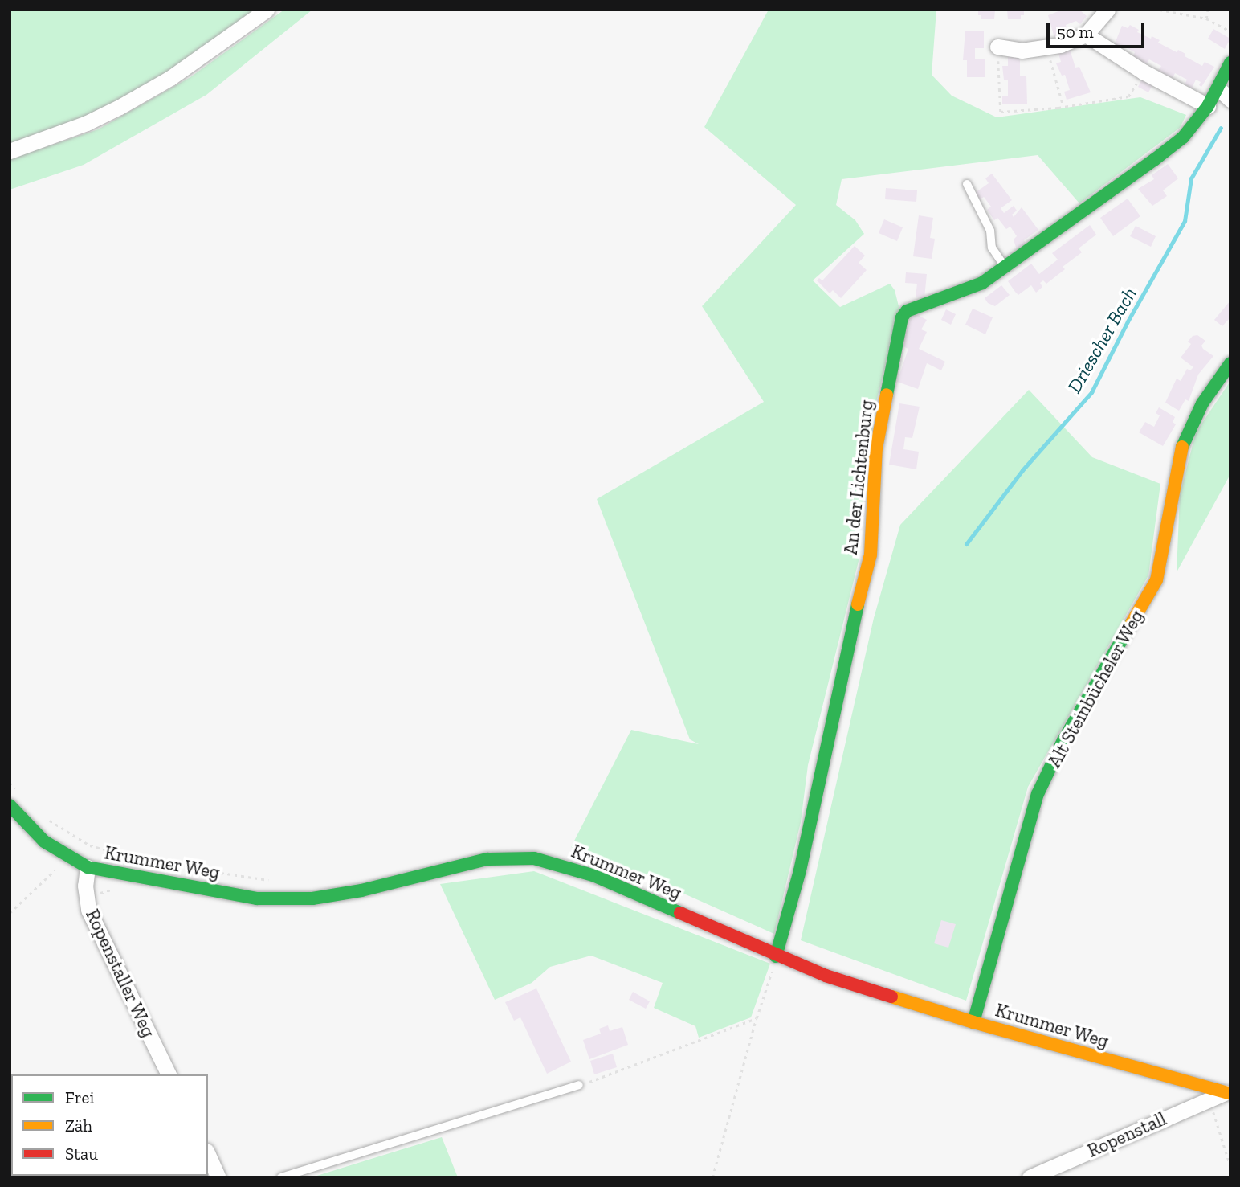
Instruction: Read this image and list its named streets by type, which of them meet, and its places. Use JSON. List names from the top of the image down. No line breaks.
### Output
{"streets":{"street":["An der Lichtenburg","Alt Steinbücheler Weg","Krummer Weg","Ropenstaller Weg","Ropenstall"]},"crossings":[["An der Lichtenburg","Krummer Weg"],["Alt Steinbücheler Weg","Krummer Weg"],["Krummer Weg","Ropenstaller Weg"],["Krummer Weg","Ropenstall"]],"water":["Driescher Bach"],"legend":["Frei","Zäh","Stau"],"scale_bar":"50 m"}
